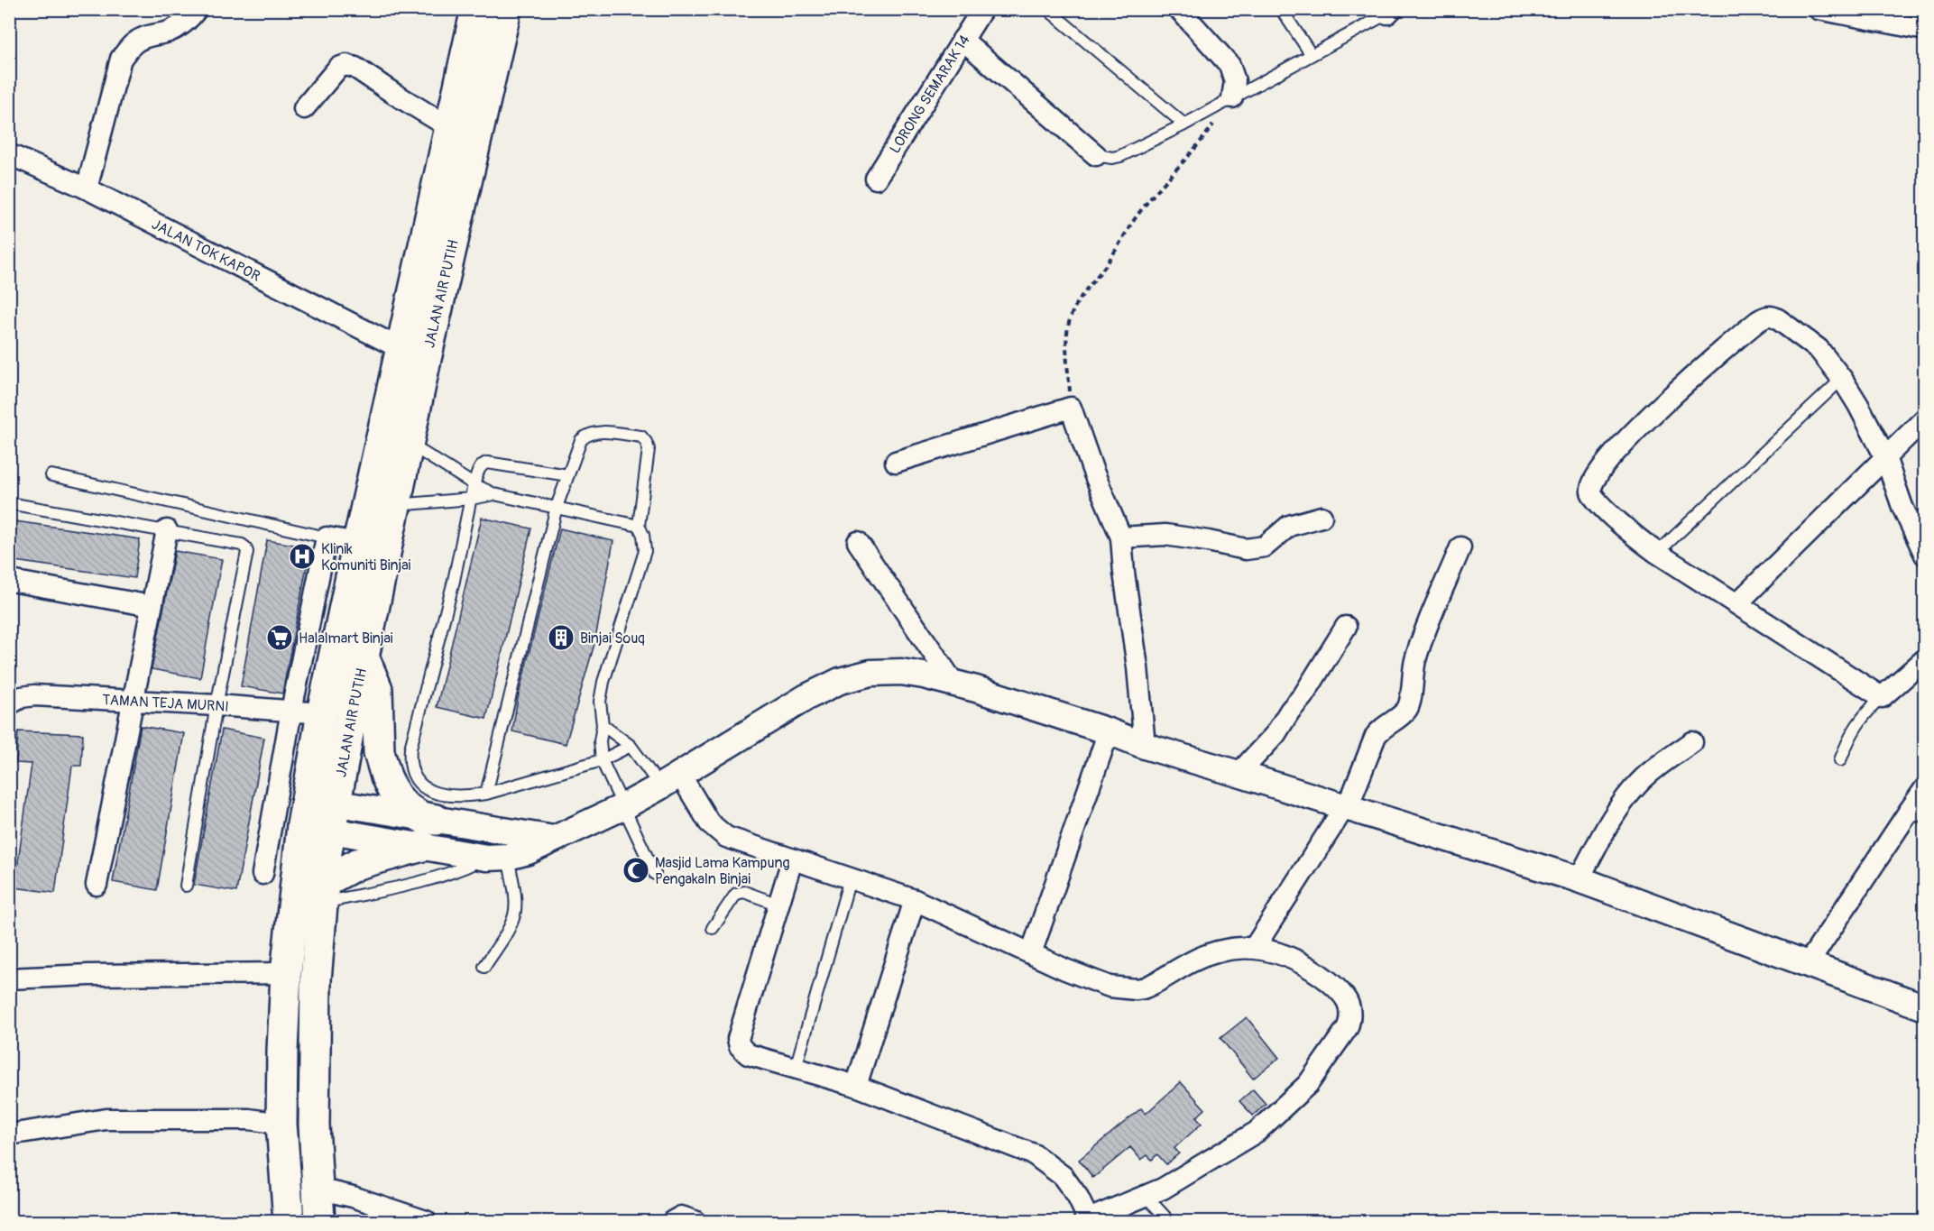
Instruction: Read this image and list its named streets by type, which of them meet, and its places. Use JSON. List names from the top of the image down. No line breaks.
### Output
{"streets":{"main road":["JALAN AIR PUTIH"],"street":["LORONG SEMARAK 14","JALAN TOK KAPOR","TAMAN TEJA MURNI"]},"crossings":[["JALAN TOK KAPOR","JALAN AIR PUTIH"],["JALAN AIR PUTIH","TAMAN TEJA MURNI"]],"places":{"hospital":["Klinik Komuniti Binjai"],"supermarket":["Halalmart Binjai"],"building":["Binjai Souq"],"mosque":["Masjid Lama Kampung Pengakaln Binjai"]}}
